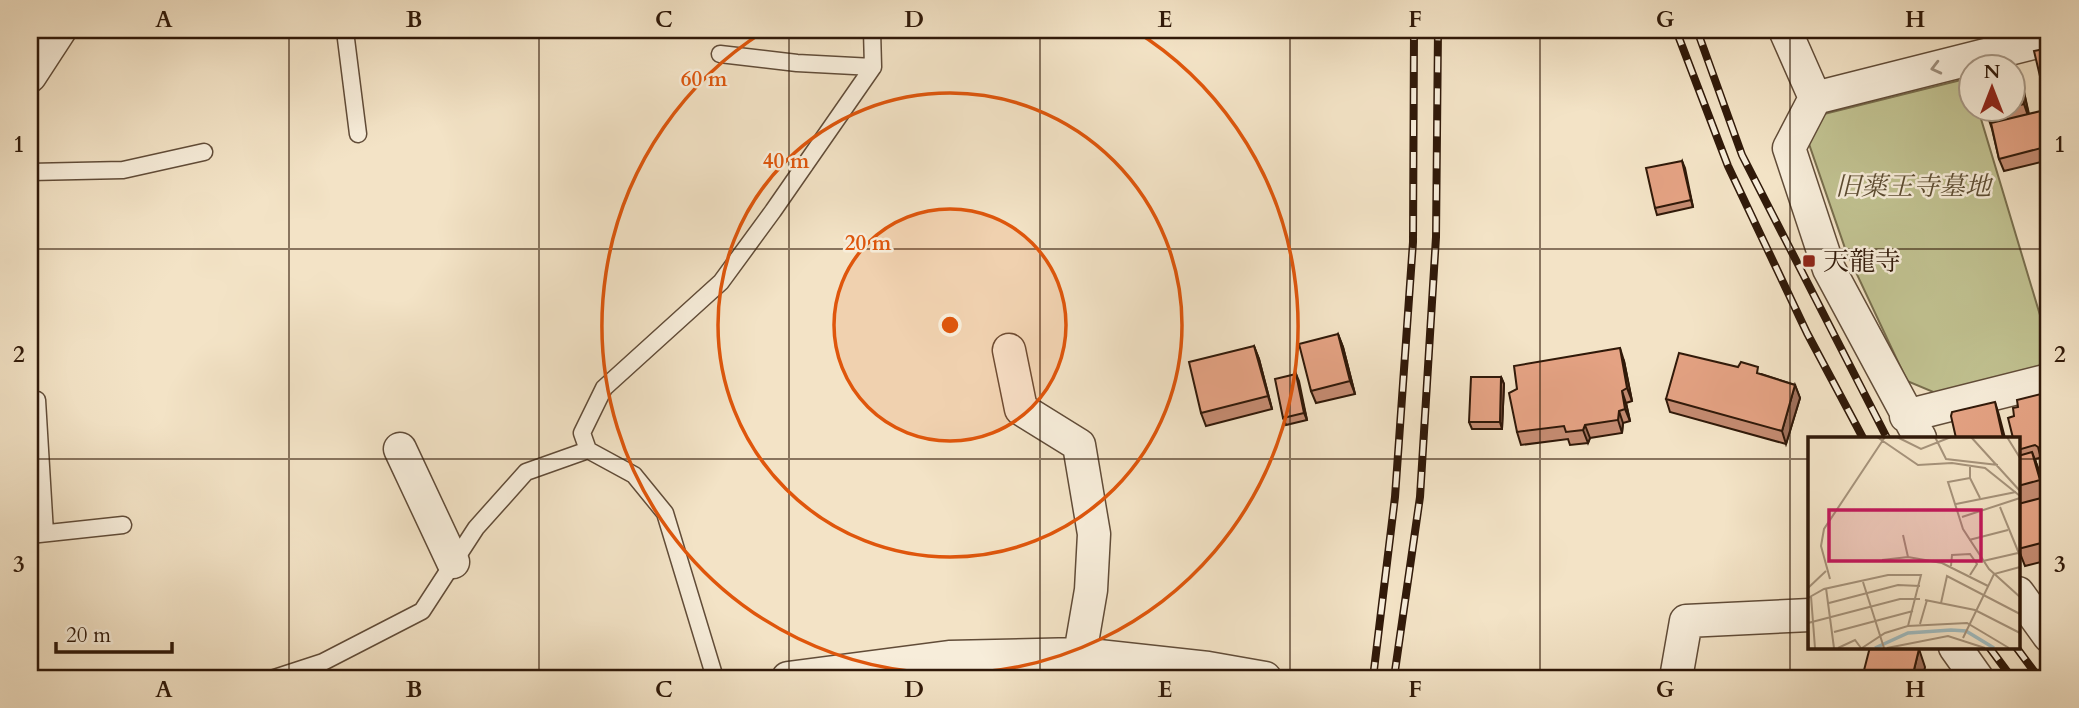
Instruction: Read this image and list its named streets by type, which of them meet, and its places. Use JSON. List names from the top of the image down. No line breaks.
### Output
{"parks":["旧薬王寺墓地"],"places":{"transit":["天龍寺"]},"scale_bar":"20 m","north":"top","grid":{"columns":["A","B","C","D","E","F","G","H"],"rows":["1","2","3"]},"rings":["60 m","40 m","20 m"]}
